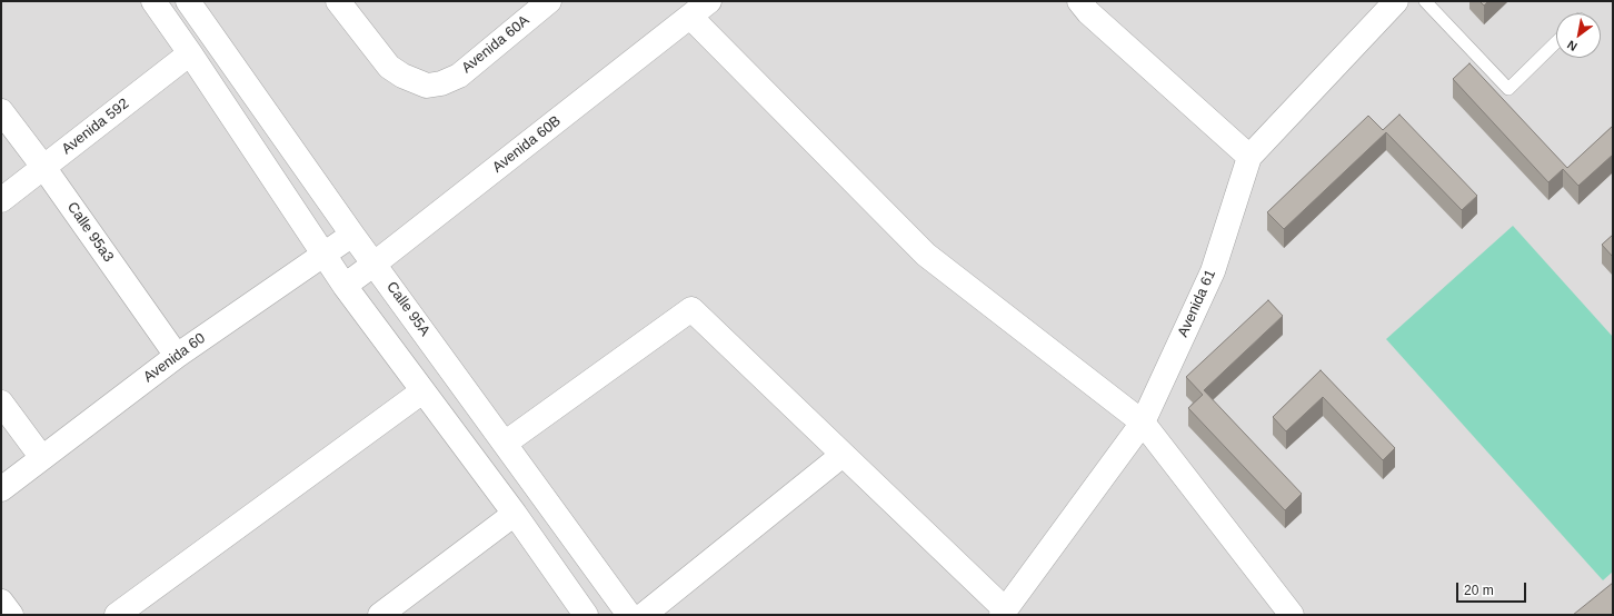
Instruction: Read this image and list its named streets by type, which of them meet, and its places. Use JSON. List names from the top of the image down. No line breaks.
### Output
{"streets":{"street":["Avenida 60A","Avenida 592","Avenida 60B","Calle 95a3","Avenida 61","Calle 95A","Avenida 60"]},"crossings":[["Avenida 592","Calle 95a3"],["Avenida 60B","Calle 95A"],["Calle 95a3","Avenida 60"],["Calle 95A","Avenida 60"]],"scale_bar":"20 m","north":"bottom left"}
